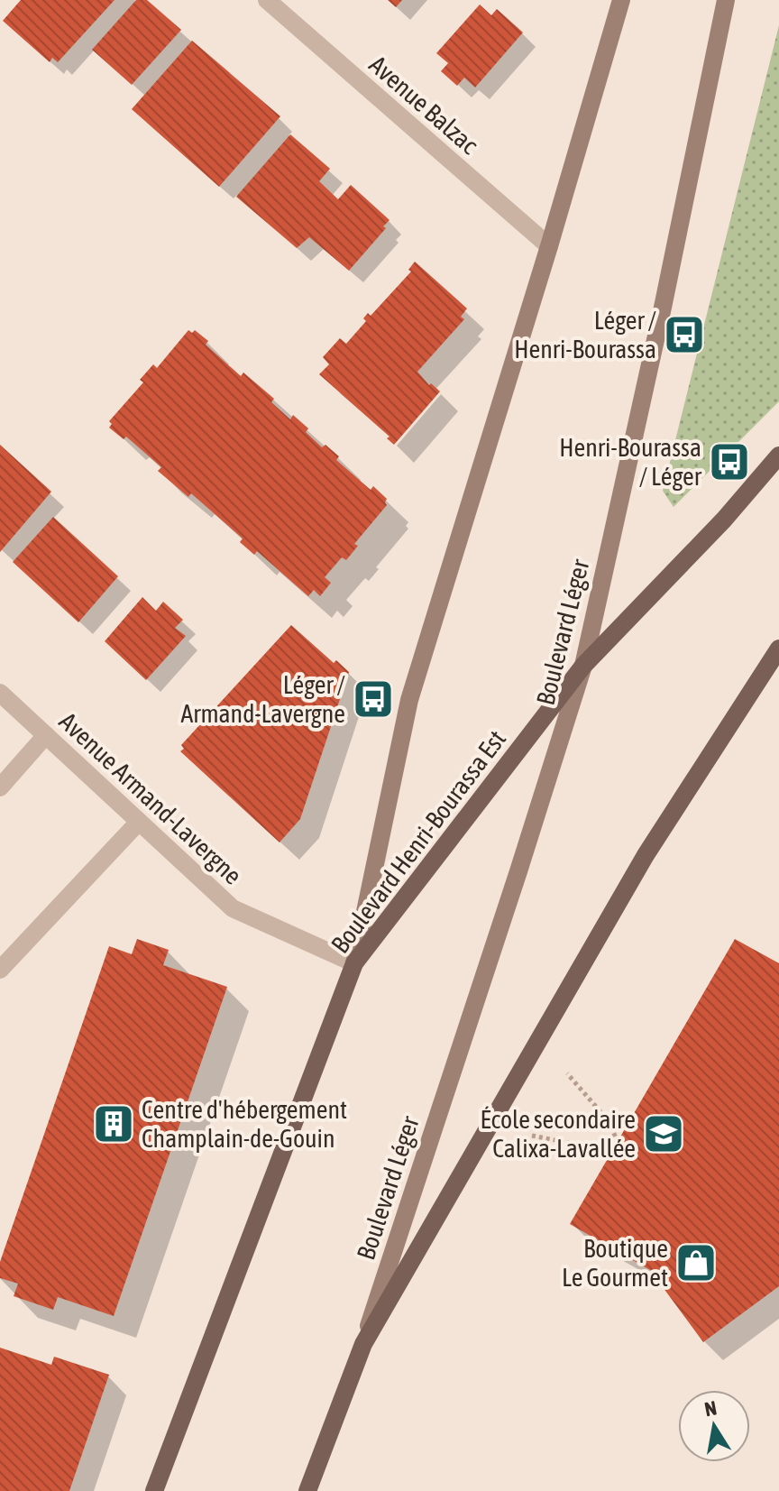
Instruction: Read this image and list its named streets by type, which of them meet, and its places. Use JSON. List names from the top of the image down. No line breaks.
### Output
{"streets":{"main road":["Boulevard Léger","Boulevard Henri-Bourassa Est"],"street":["Avenue Balzac","Avenue Armand-Lavergne"]},"crossings":[["Boulevard Léger","Boulevard Henri-Bourassa Est"],["Avenue Armand-Lavergne","Boulevard Henri-Bourassa Est"]],"places":{"bus stop":["Léger / Henri-Bourassa","Henri-Bourassa / Léger","Léger / Armand-Lavergne"],"building":["Centre d'hébergement Champlain-de-Gouin"],"school or university":["École secondaire Calixa-Lavallée"],"shop":["Boutique Le Gourmet"]},"north":"top"}
